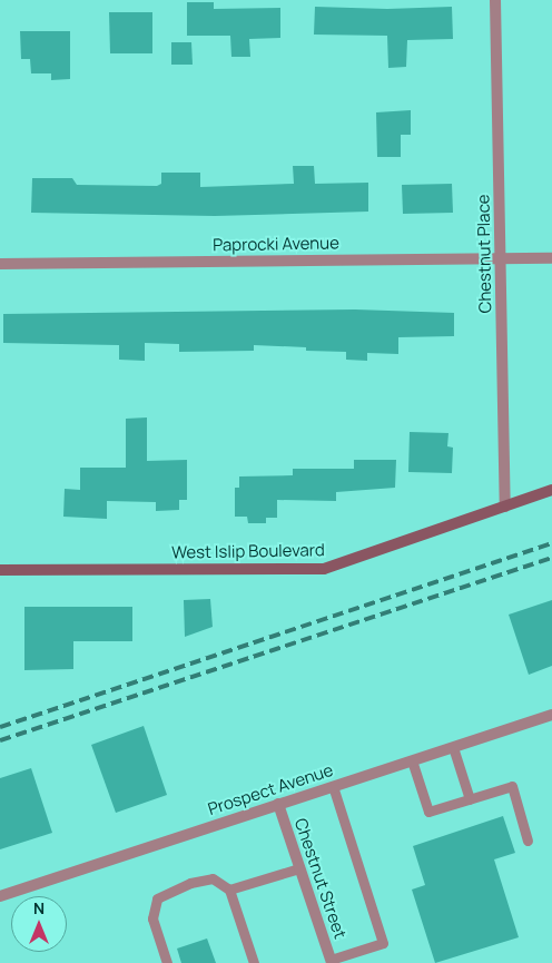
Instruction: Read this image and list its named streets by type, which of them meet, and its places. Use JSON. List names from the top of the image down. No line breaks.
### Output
{"streets":{"street":["Paprocki Avenue","Chestnut Place","West Islip Boulevard","Prospect Avenue","Chestnut Street"]},"crossings":[["Paprocki Avenue","Chestnut Place"],["Chestnut Place","West Islip Boulevard"],["Prospect Avenue","Chestnut Street"]],"north":"top"}
